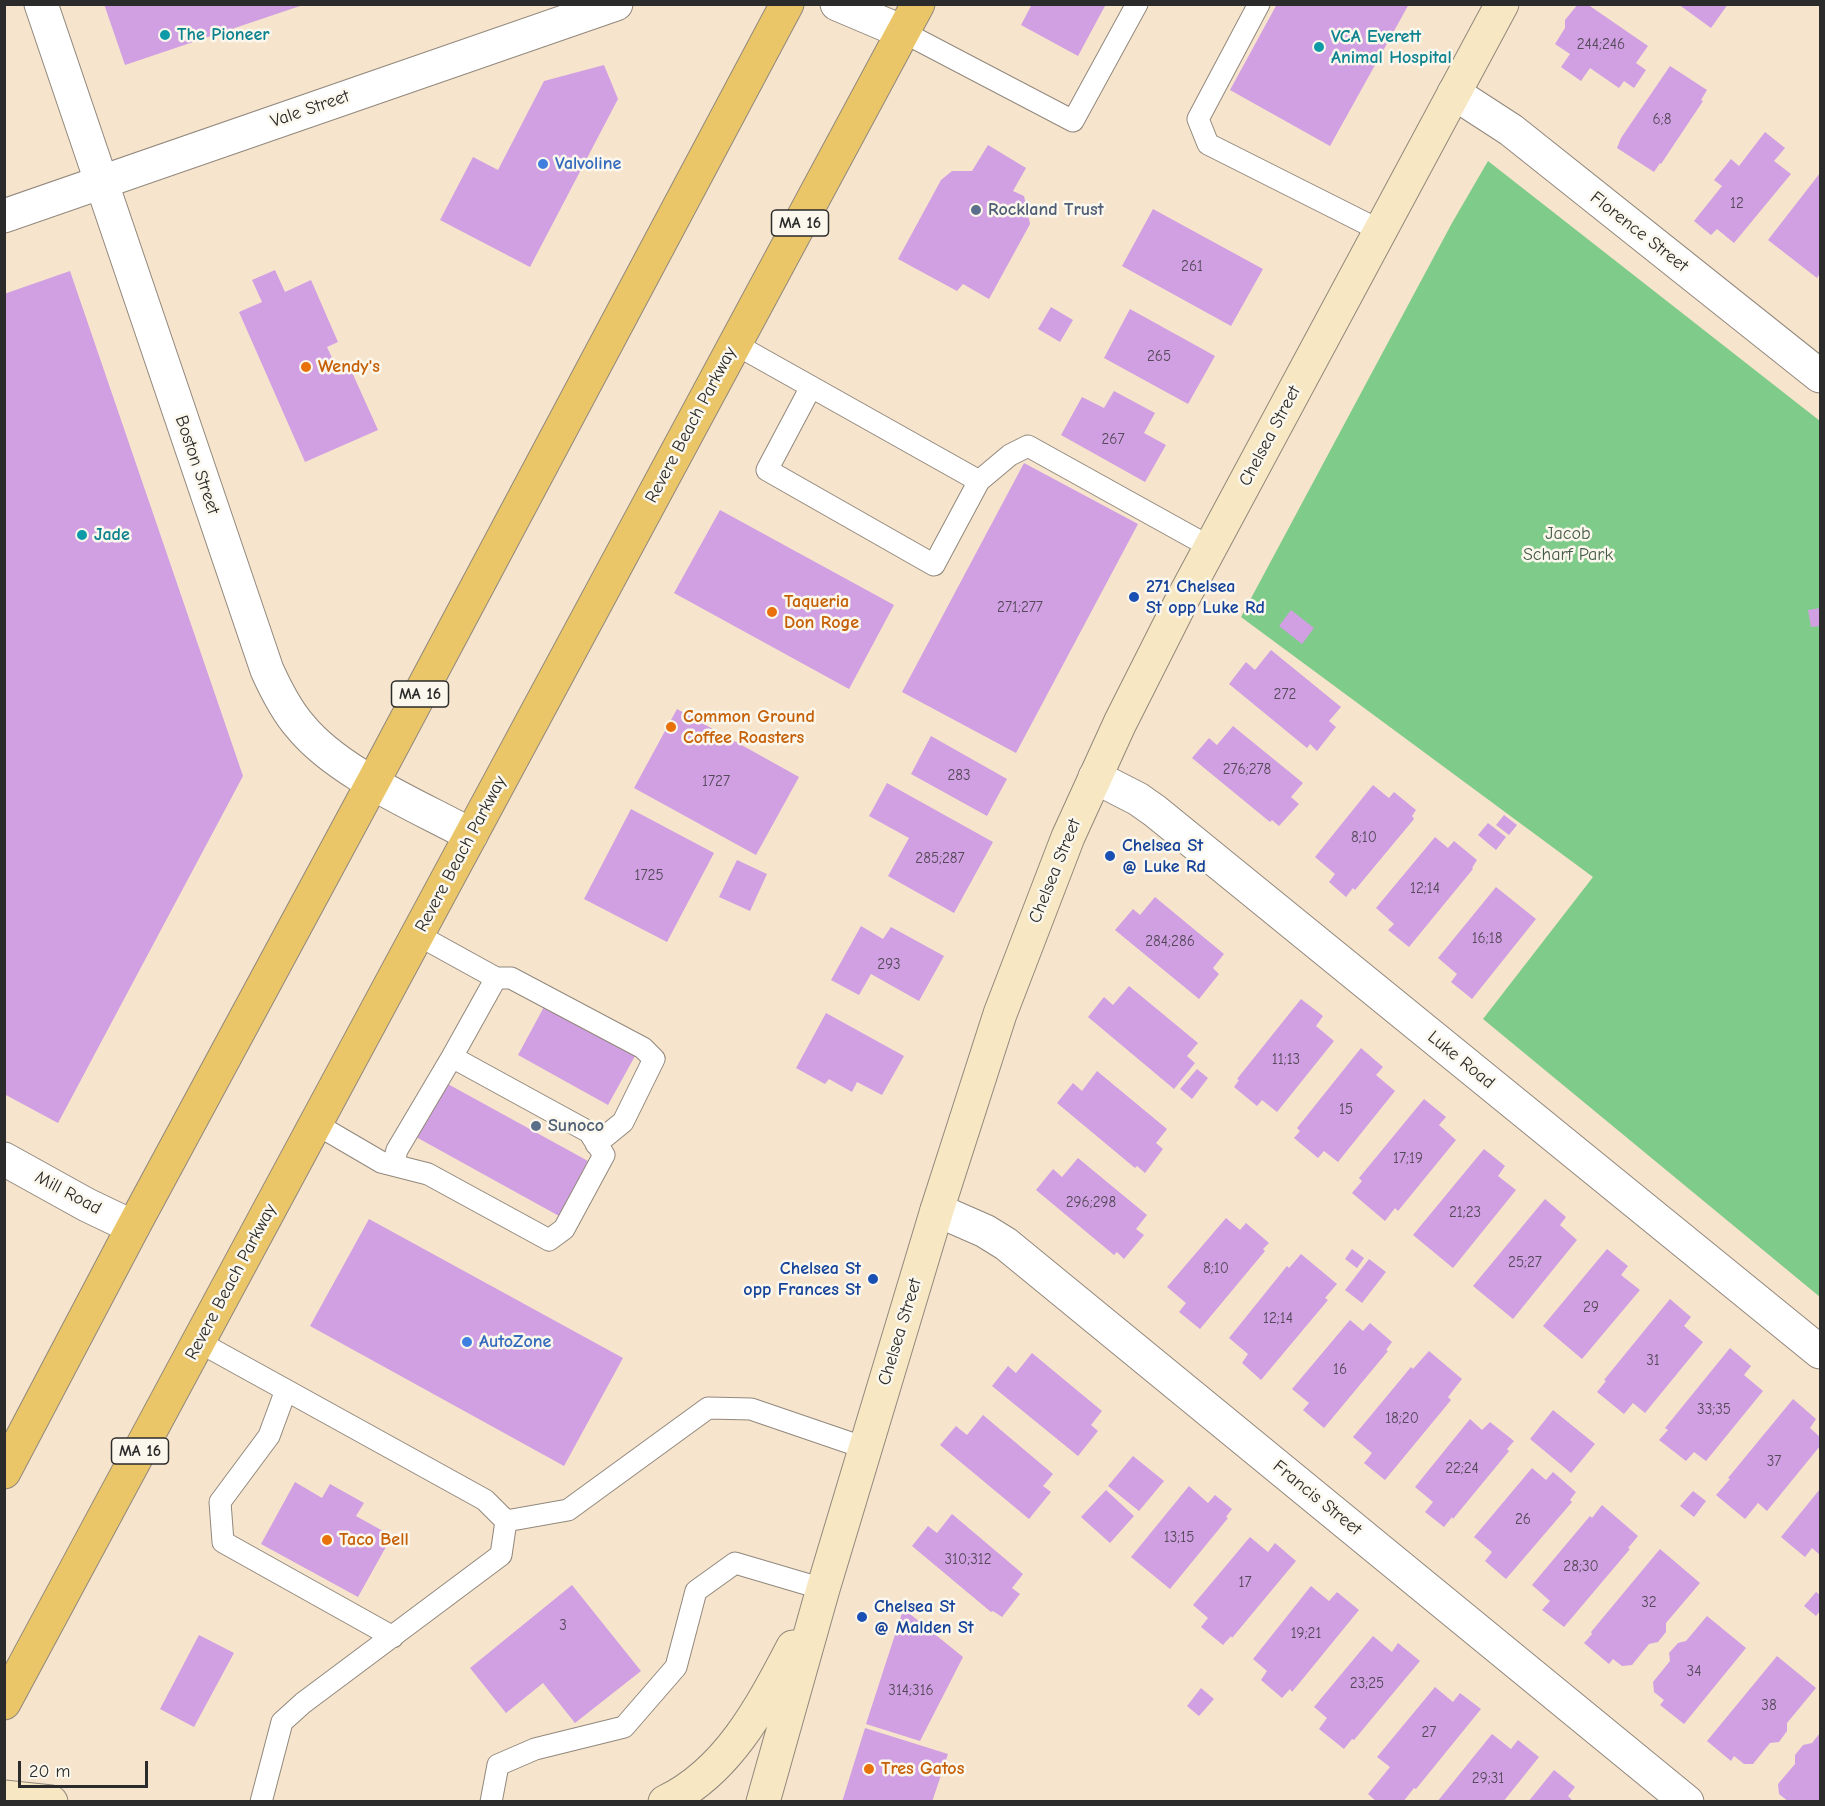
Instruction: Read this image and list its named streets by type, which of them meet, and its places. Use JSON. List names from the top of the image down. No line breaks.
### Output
{"streets":{"highway":["MA 16","Revere Beach Parkway"],"main road":["Chelsea Street"],"street":["Vale Street","Florence Street","Boston Street","Luke Road","Mill Road","Francis Street"]},"crossings":[["Vale Street","Boston Street"],["MA 16","Boston Street"],["MA 16","Mill Road"],["Florence Street","Chelsea Street"],["Revere Beach Parkway","Boston Street"],["Chelsea Street","Luke Road"],["Chelsea Street","Francis Street"]],"parks":["Jacob Scharf Park"],"places":["The Pioneer","VCA Everett Animal Hospital","Valvoline","Rockland Trust","Wendy's","Jade","271 Chelsea St opp Luke Rd","Taqueria Don Roge","Common Ground Coffee Roasters","Chelsea St @ Luke Rd","Sunoco","Chelsea St opp Frances St","AutoZone","Taco Bell","Chelsea St @ Malden St","Tres Gatos"],"house_numbers":["244;246","6;8","12","261","265","267","271;277","272","276;278","283","1727","8;10","285;287","1725","12;14","16;18","284;286","293","11;13","15","17;19","296;298","21;23","25;27","8;10","29","12;14","31","16","33;35","18;20","37","22;24","26","13;15","310;312","28;30","17","32","3","19;21","34","23;25","314;316","38","27","29;31"],"scale_bar":"20 m"}
